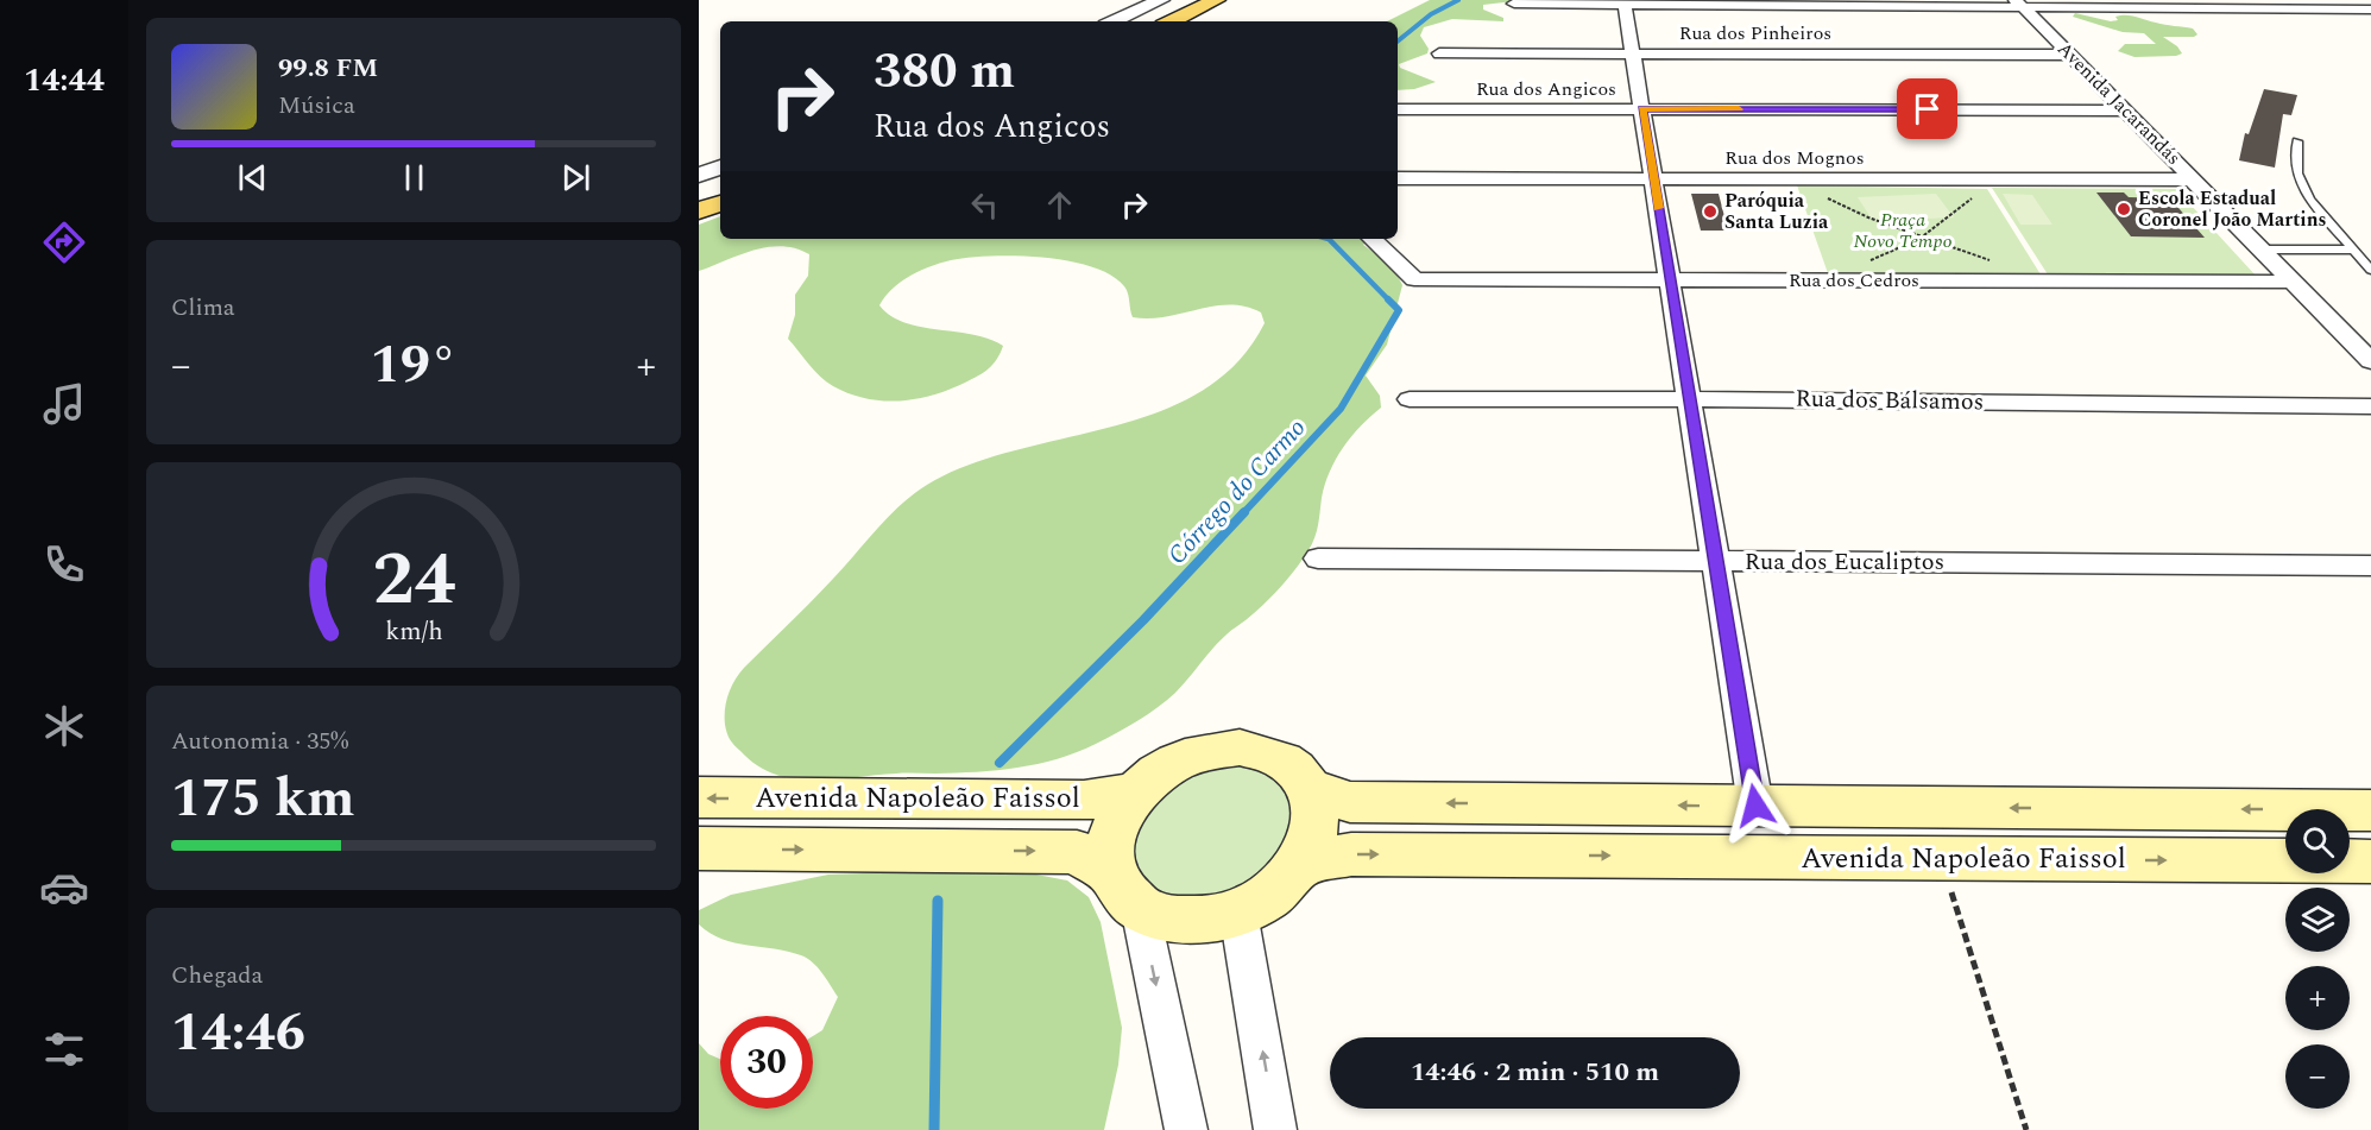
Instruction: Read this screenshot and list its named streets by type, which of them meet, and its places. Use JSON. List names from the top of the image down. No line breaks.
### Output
{"streets":{"main road":["Avenida Napoleão Faissol"],"street":["Rua dos Pinheiros","Rua dos Angicos","Avenida Jacarandás","Rua dos Mognos","Rua dos Cedros","Rua dos Bálsamos","Rua dos Eucaliptos"]},"crossings":[["Rua dos Pinheiros","Avenida Jacarandás"],["Rua dos Angicos","Avenida Jacarandás"],["Avenida Jacarandás","Rua dos Mognos"],["Avenida Jacarandás","Rua dos Cedros"]],"water":["Córrego do Carmo"],"parks":["Praça Novo Tempo"],"places":["Escola Estadual Coronel João Martins","Paróquia Santa Luzia"],"page":{"tabs":"14:44","turn":["380 m","Rua dos Angicos"],"song":["99.8 FM","Música"],"tile":["Clima",["Autonomia · 35%","175 km"],["Chegada","14:46"]],"heat":["−","19°","+"],"map_buttons":["+","−"],"limit":"30","trip":"14:46 · 2 min · 510 m","gauge":["24","km/h"]}}
